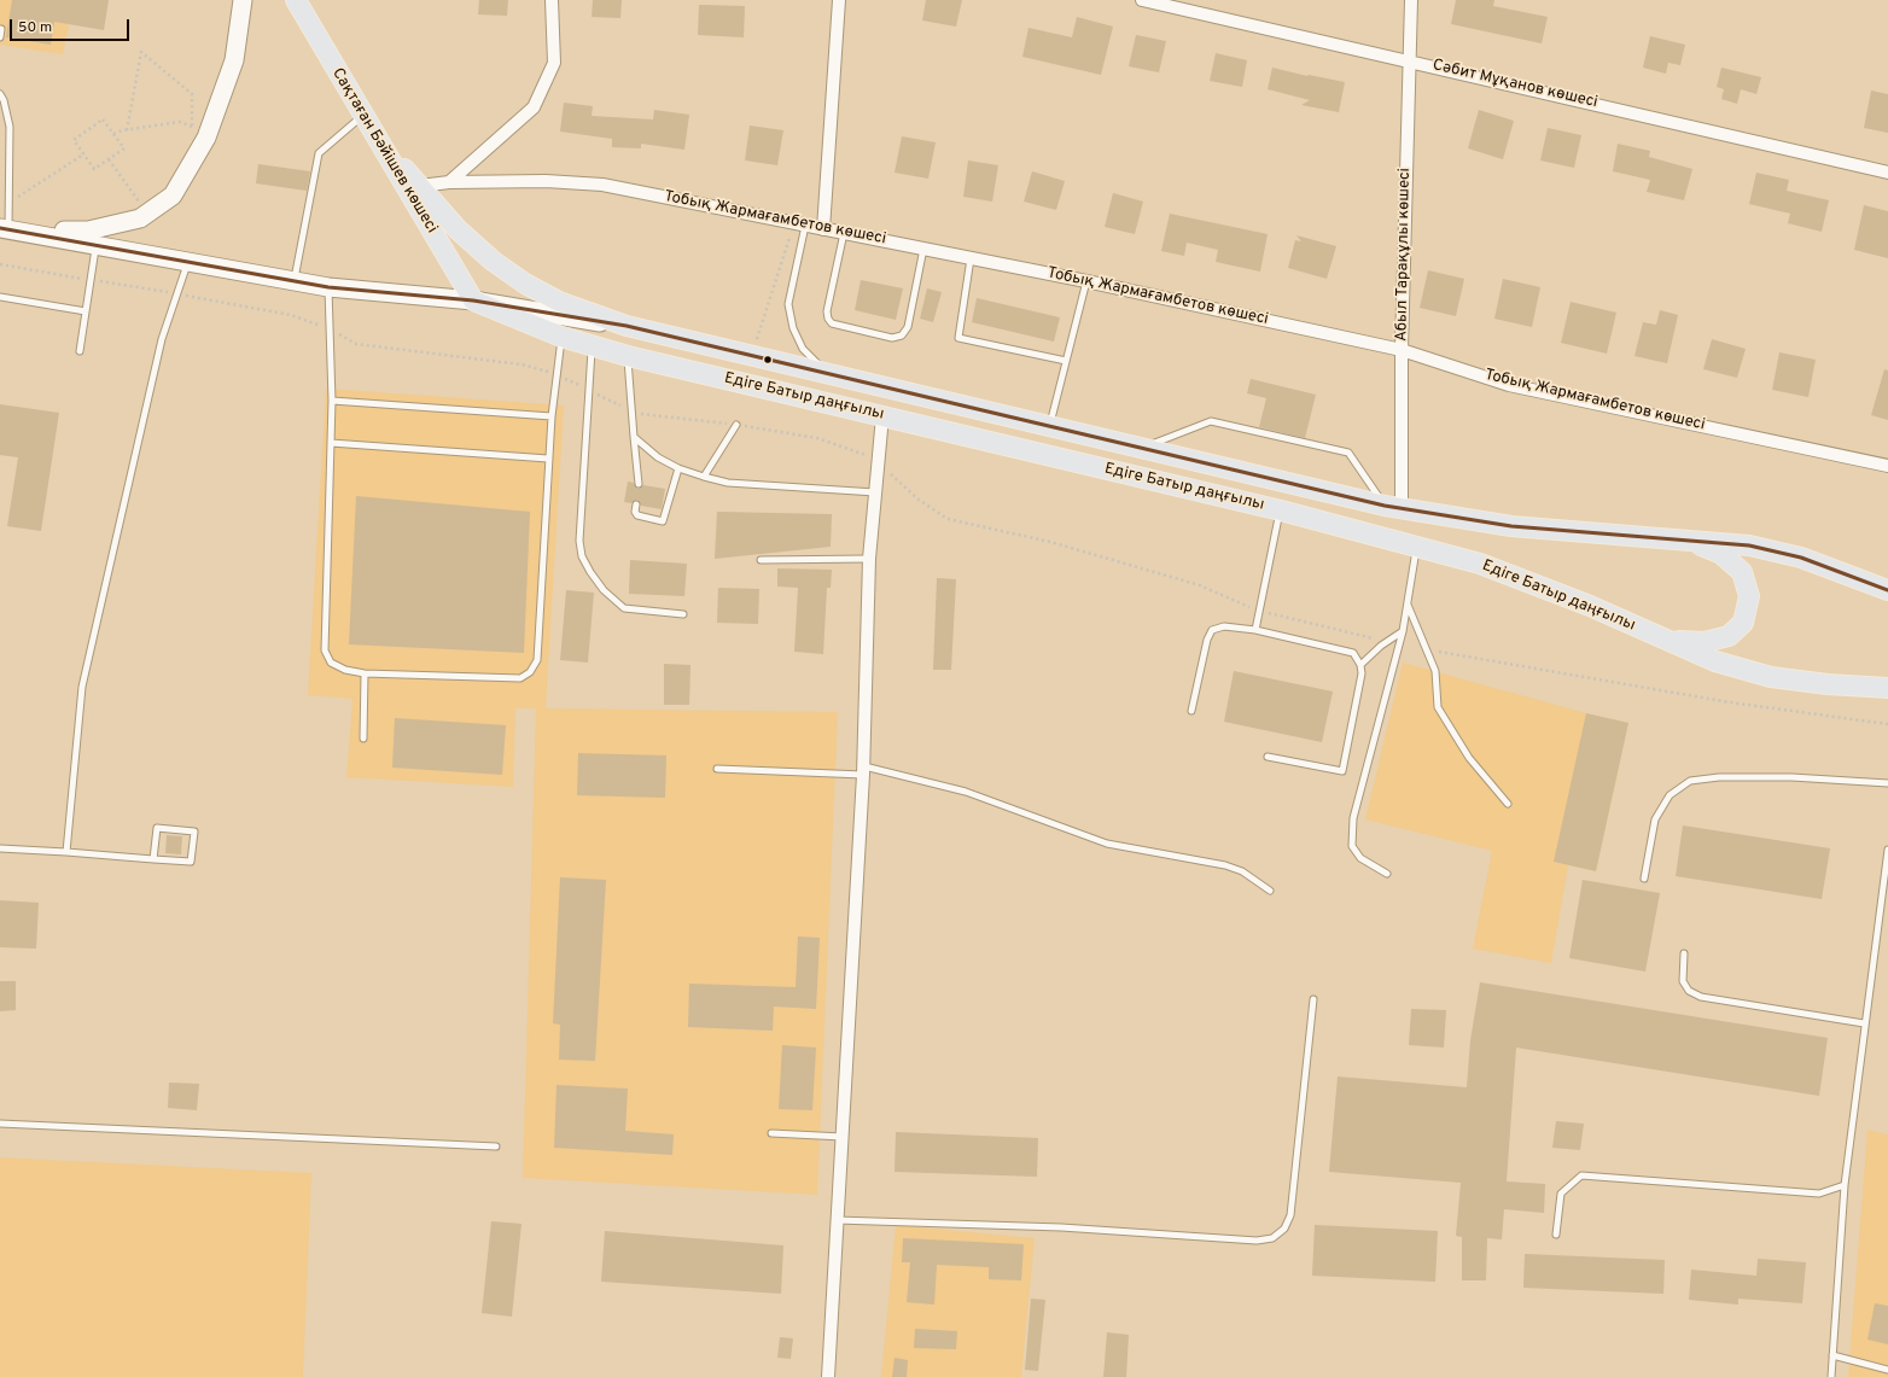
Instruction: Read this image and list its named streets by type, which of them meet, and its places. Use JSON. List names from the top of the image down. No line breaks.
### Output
{"streets":{"main road":["Сақтаған Бәйішев көшесі","Едіге Батыр даңғылы"],"street":["Сәбит Мұқанов көшесі","Тобық Жармағамбетов көшесі","Абыл Тарақұлы көшесі"]},"crossings":[["Сәбит Мұқанов көшесі","Абыл Тарақұлы көшесі"],["Сақтаған Бәйішев көшесі","Едіге Батыр даңғылы"],["Тобық Жармағамбетов көшесі","Абыл Тарақұлы көшесі"],["Абыл Тарақұлы көшесі","Едіге Батыр даңғылы"]],"scale_bar":"50 m"}
